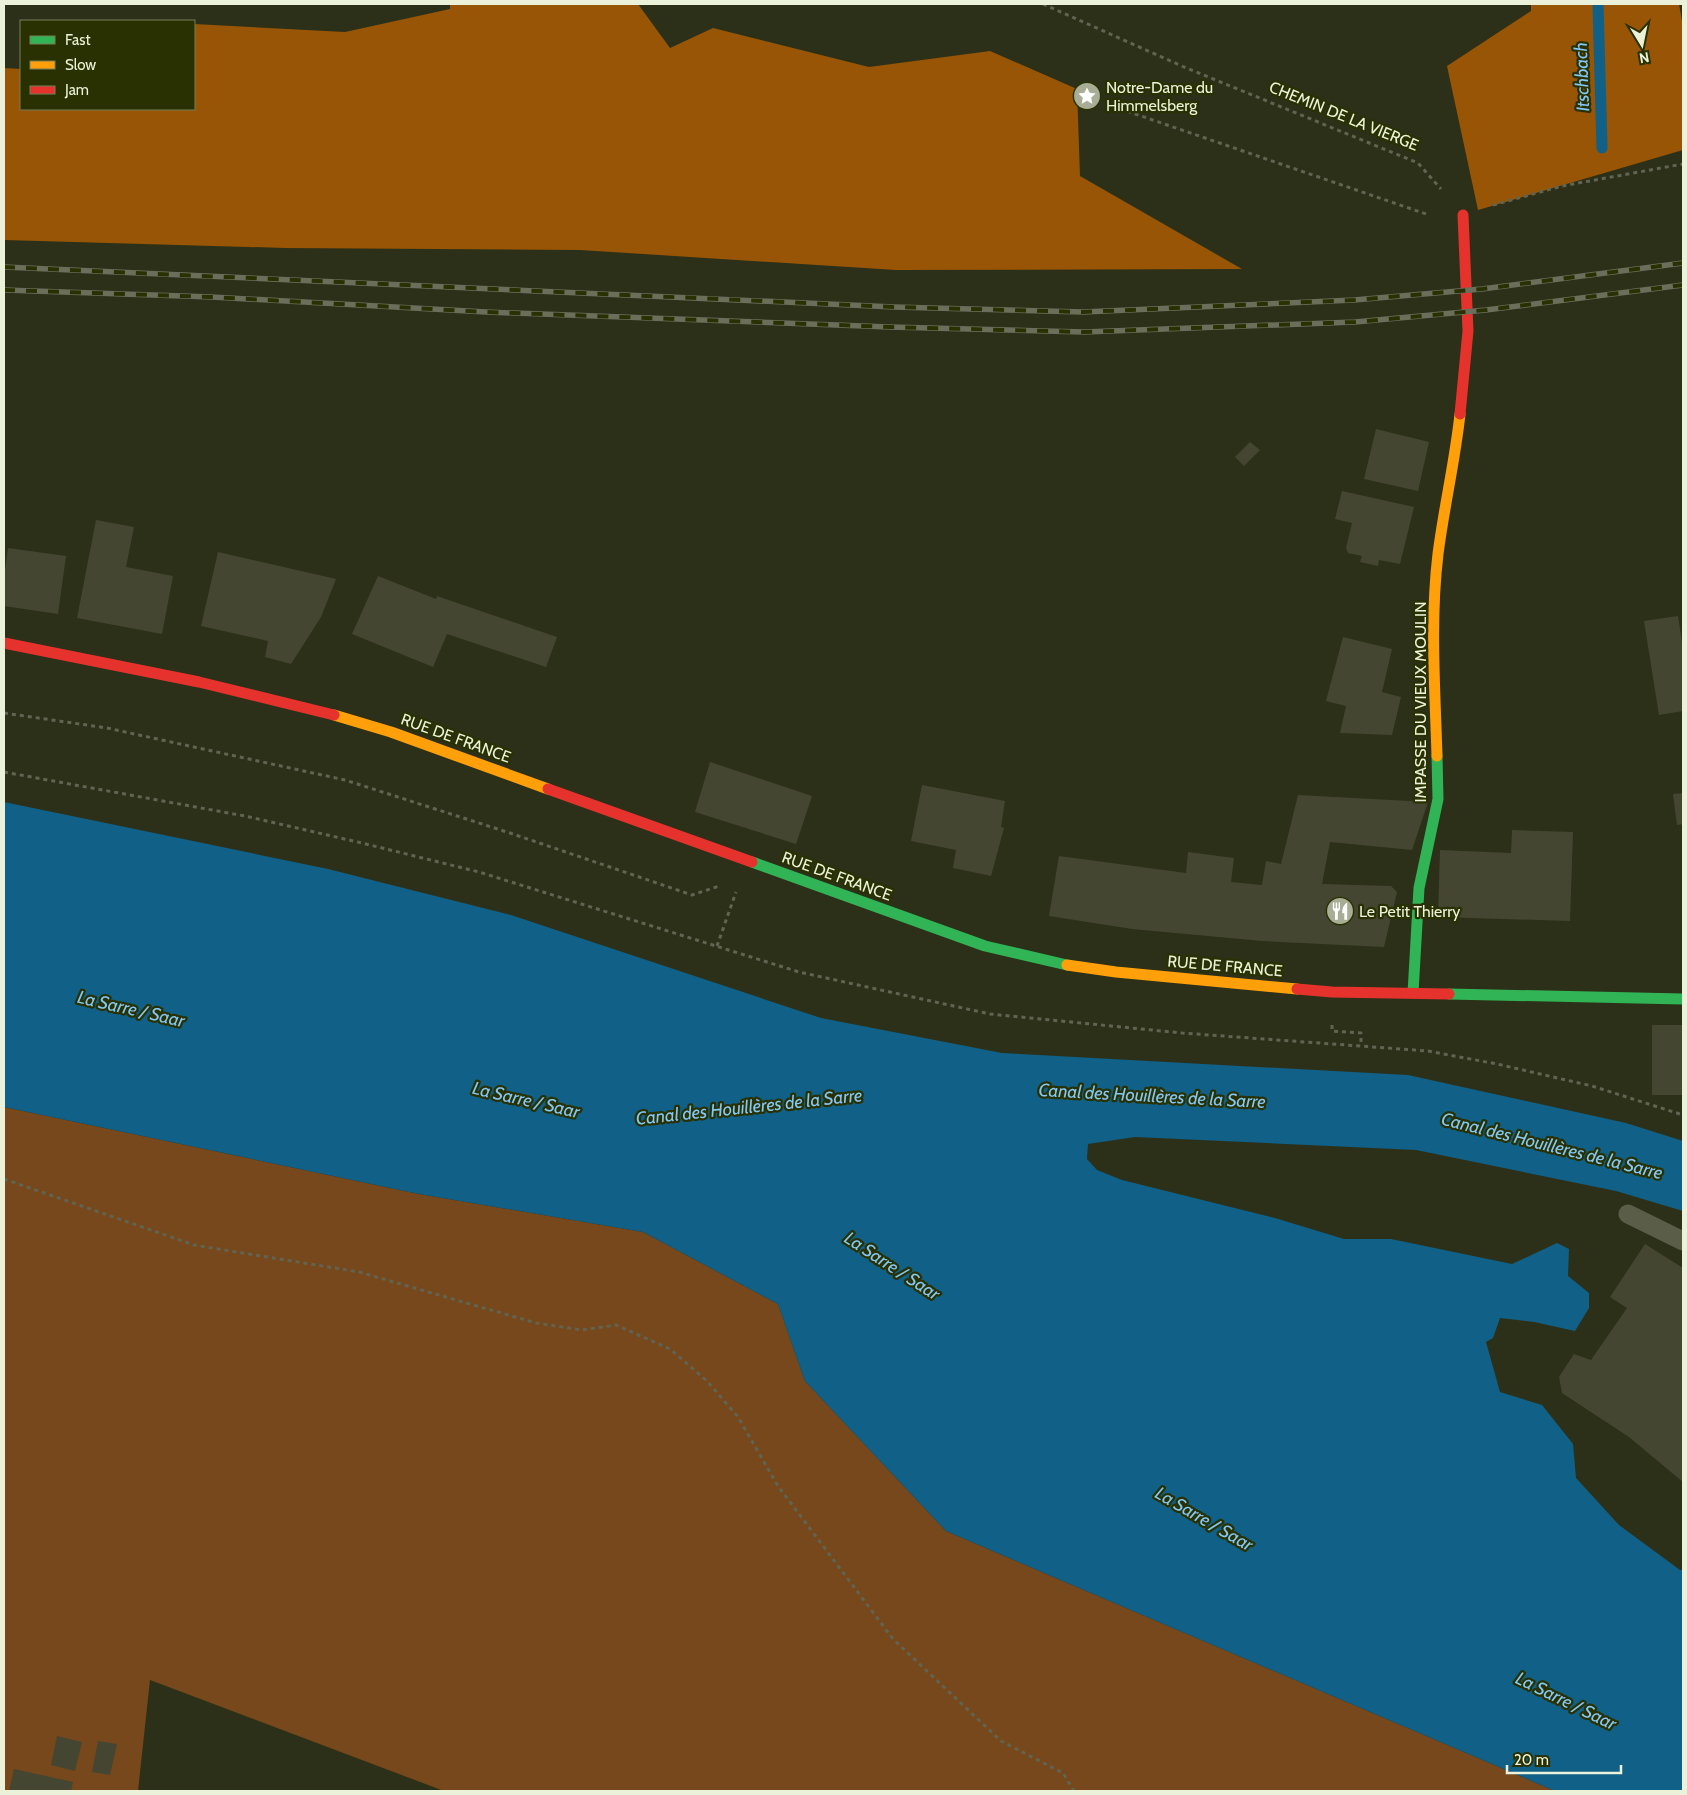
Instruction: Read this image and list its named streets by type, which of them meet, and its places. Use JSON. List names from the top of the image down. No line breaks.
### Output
{"streets":{"main road":["IMPASSE DU VIEUX MOULIN","RUE DE FRANCE"],"path":["CHEMIN DE LA VIERGE"]},"crossings":[["CHEMIN DE LA VIERGE","IMPASSE DU VIEUX MOULIN"],["IMPASSE DU VIEUX MOULIN","RUE DE FRANCE"]],"water":["Itschbach","La Sarre / Saar","Canal des Houillères de la Sarre"],"places":{"place":["Notre-Dame du Himmelsberg"],"restaurant":["Le Petit Thierry"]},"legend":["Fast","Slow","Jam"],"scale_bar":"20 m","north":"bottom"}
